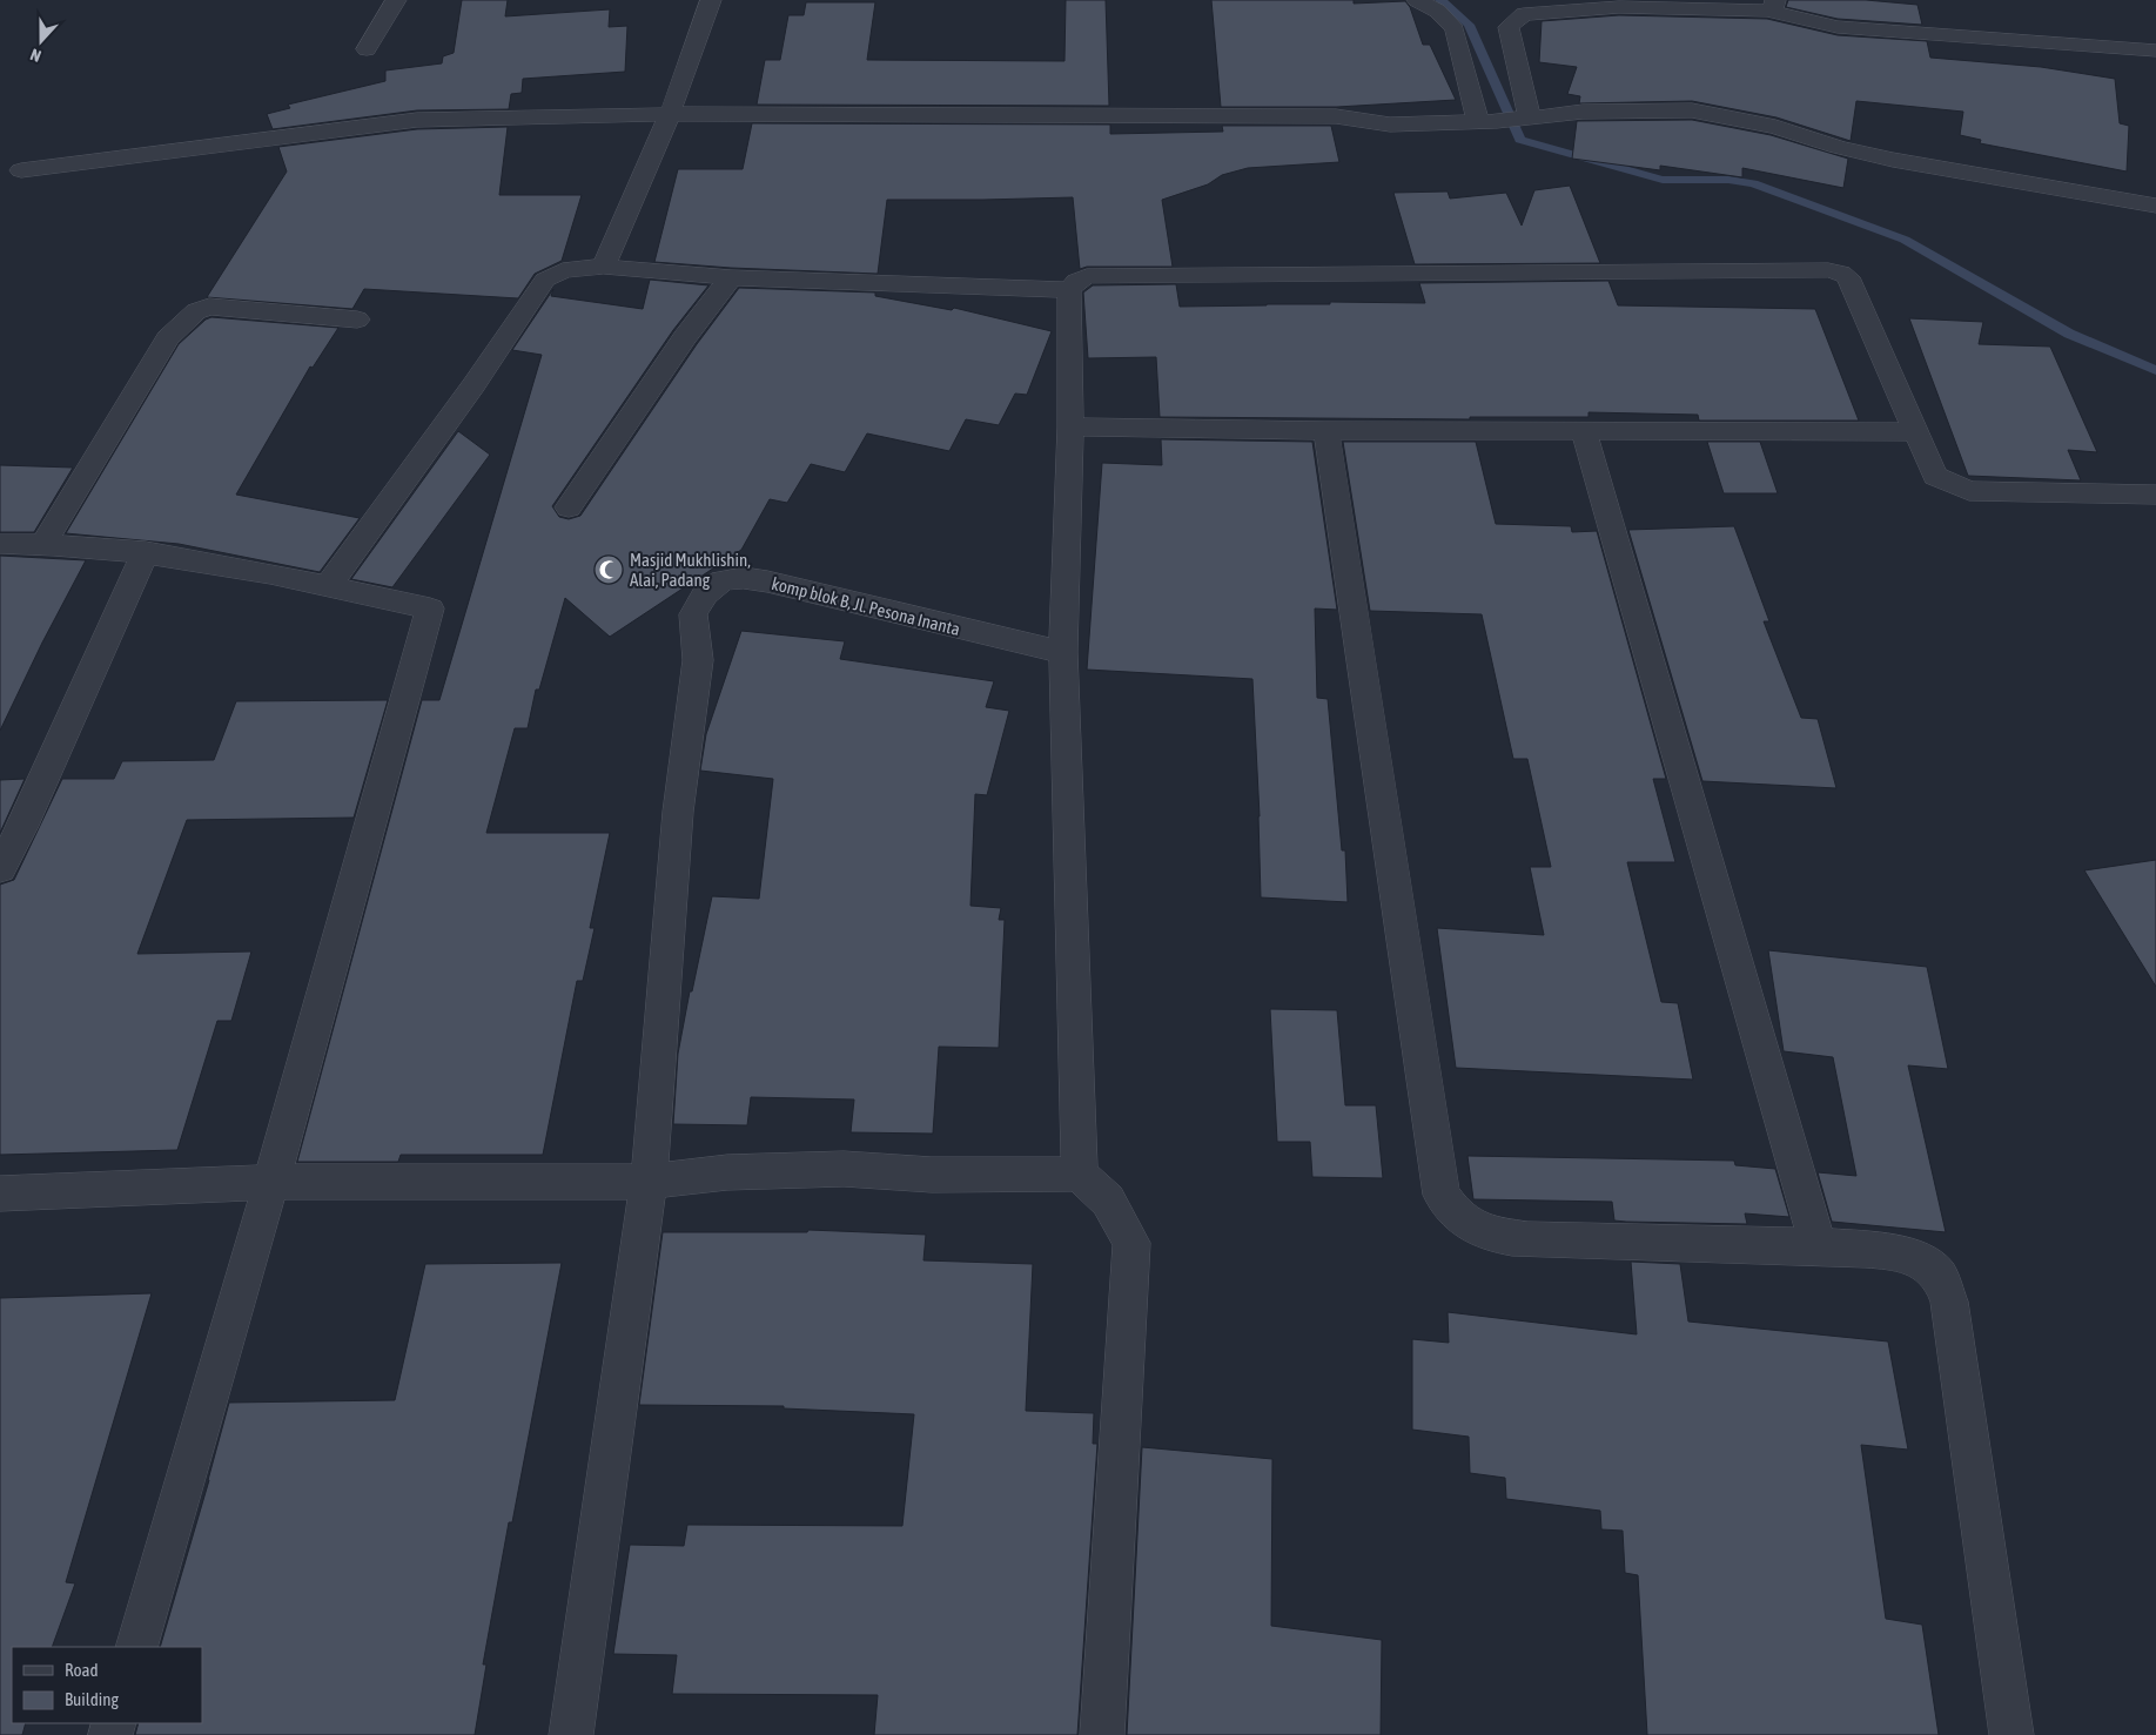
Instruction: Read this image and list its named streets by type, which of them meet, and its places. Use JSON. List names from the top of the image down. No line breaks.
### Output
{"streets":{"street":["komp blok B, Jl. Pesona Inanta"]},"places":{"mosque":["Masjid Mukhlishin, Alai, Padang"]},"legend":["Road","Building"],"north":"bottom"}
